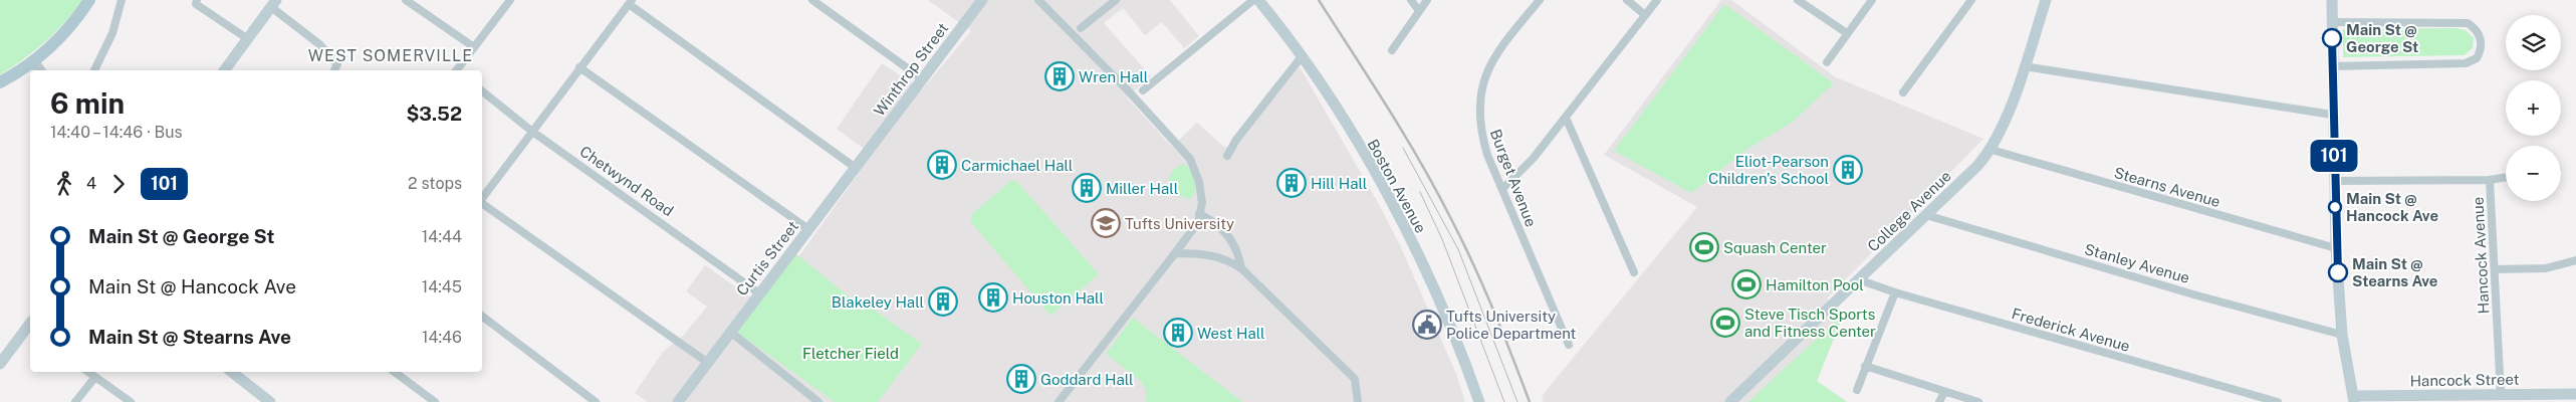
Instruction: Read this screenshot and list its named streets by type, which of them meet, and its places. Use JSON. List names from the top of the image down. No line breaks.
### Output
{"streets":{"street":["Winthrop Street","Burget Avenue","Chetwynd Road","Boston Avenue","Stearns Avenue","College Avenue","Hancock Avenue","Curtis Street","Stanley Avenue","Frederick Avenue","Hancock Street"]},"crossings":[["Winthrop Street","Curtis Street"],["Chetwynd Road","Curtis Street"],["Stearns Avenue","College Avenue"],["College Avenue","Stanley Avenue"],["College Avenue","Frederick Avenue"],["Hancock Avenue","Hancock Street"]],"districts":["WEST SOMERVILLE"],"parks":["Fletcher Field"],"places":{"other":["Main St @ George St","Main St @ Hancock Ave","Main St @ Stearns Ave"],"building":["Wren Hall","Carmichael Hall","Eliot-Pearson Children's School","Hill Hall","Miller Hall","Houston Hall","Blakeley Hall","West Hall","Goddard Hall"],"school or university":["Tufts University"],"sports":["Squash Center","Hamilton Pool","Steve Tisch Sports and Fitness Center"],"public building":["Tufts University Police Department"]},"lines":["bus line 101"],"page":{"on_map":"101","map_buttons":["+","−"],"heading":["6 min","14:40 – 14:46 · Bus","$3.52"],"legs":["4","101","2 stops"],"list":[{"name":"Main St @ George St","value":"14:44"},{"name":"Main St @ Hancock Ave","value":"14:45"},{"name":"Main St @ Stearns Ave","value":"14:46"}]}}
